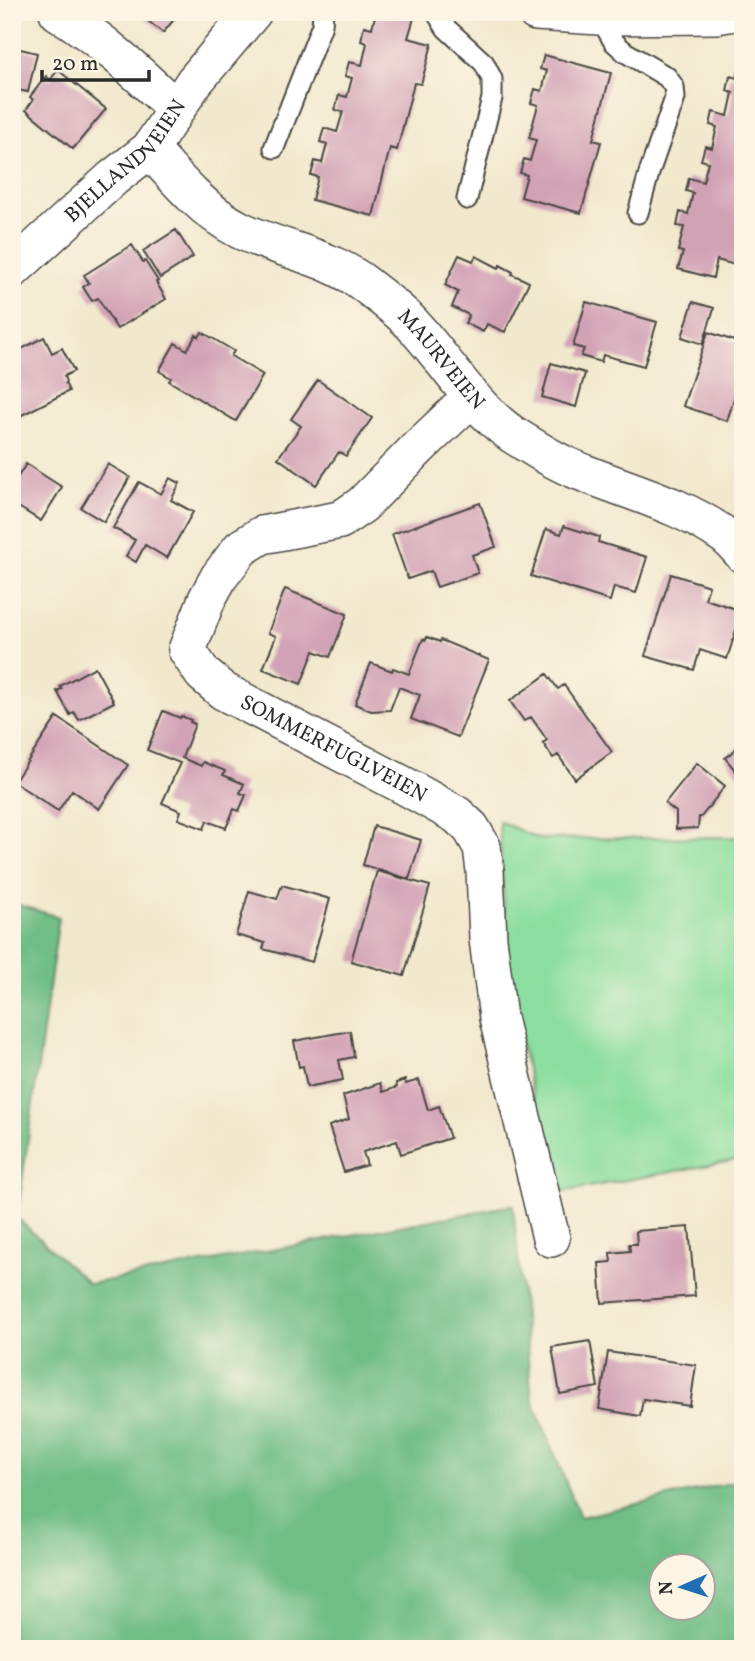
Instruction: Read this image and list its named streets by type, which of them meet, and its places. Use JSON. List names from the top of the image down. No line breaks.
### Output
{"streets":{"street":["BJELLANDVEIEN","MAURVEIEN","SOMMERFUGLVEIEN"]},"crossings":[["BJELLANDVEIEN","MAURVEIEN"],["MAURVEIEN","SOMMERFUGLVEIEN"]],"scale_bar":"20 m","north":"left"}
